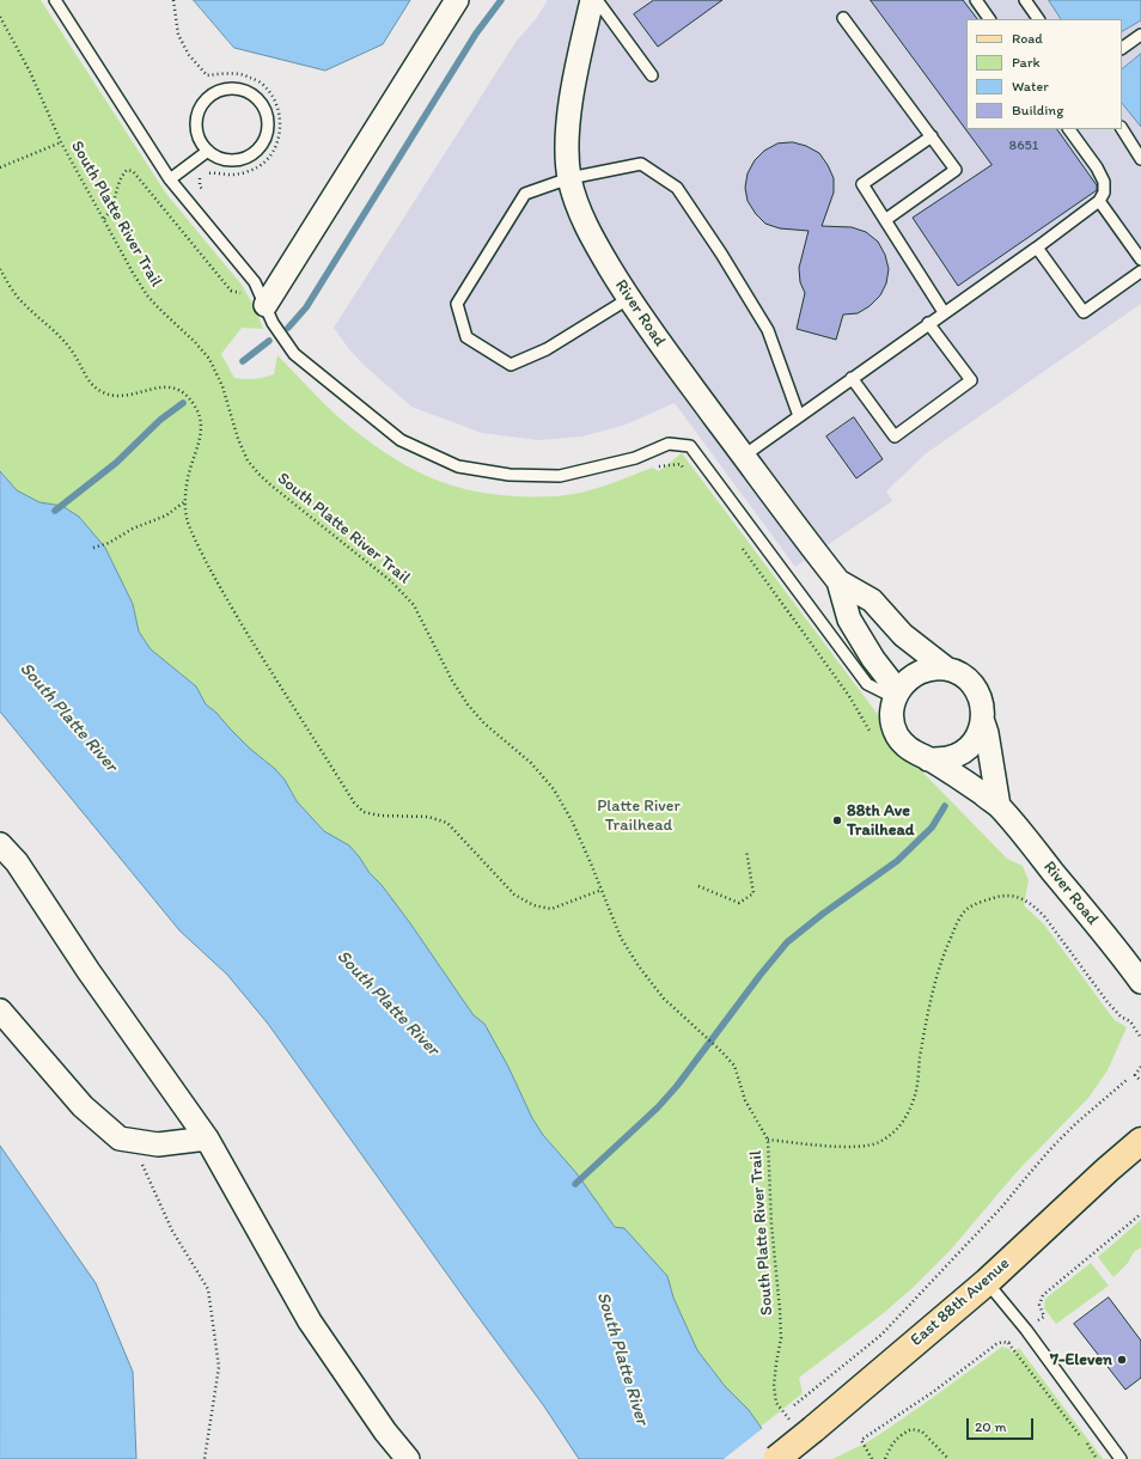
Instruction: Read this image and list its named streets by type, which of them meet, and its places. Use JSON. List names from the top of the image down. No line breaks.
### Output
{"streets":{"main road":["East 88th Avenue"],"street":["River Road"],"path":["South Platte River Trail"]},"crossings":[["South Platte River Trail","East 88th Avenue"]],"water":["South Platte River"],"parks":["Platte River Trailhead"],"places":["88th Ave Trailhead","7-Eleven"],"house_numbers":["8651"],"legend":["Road","Park","Water","Building"],"scale_bar":"20 m"}
